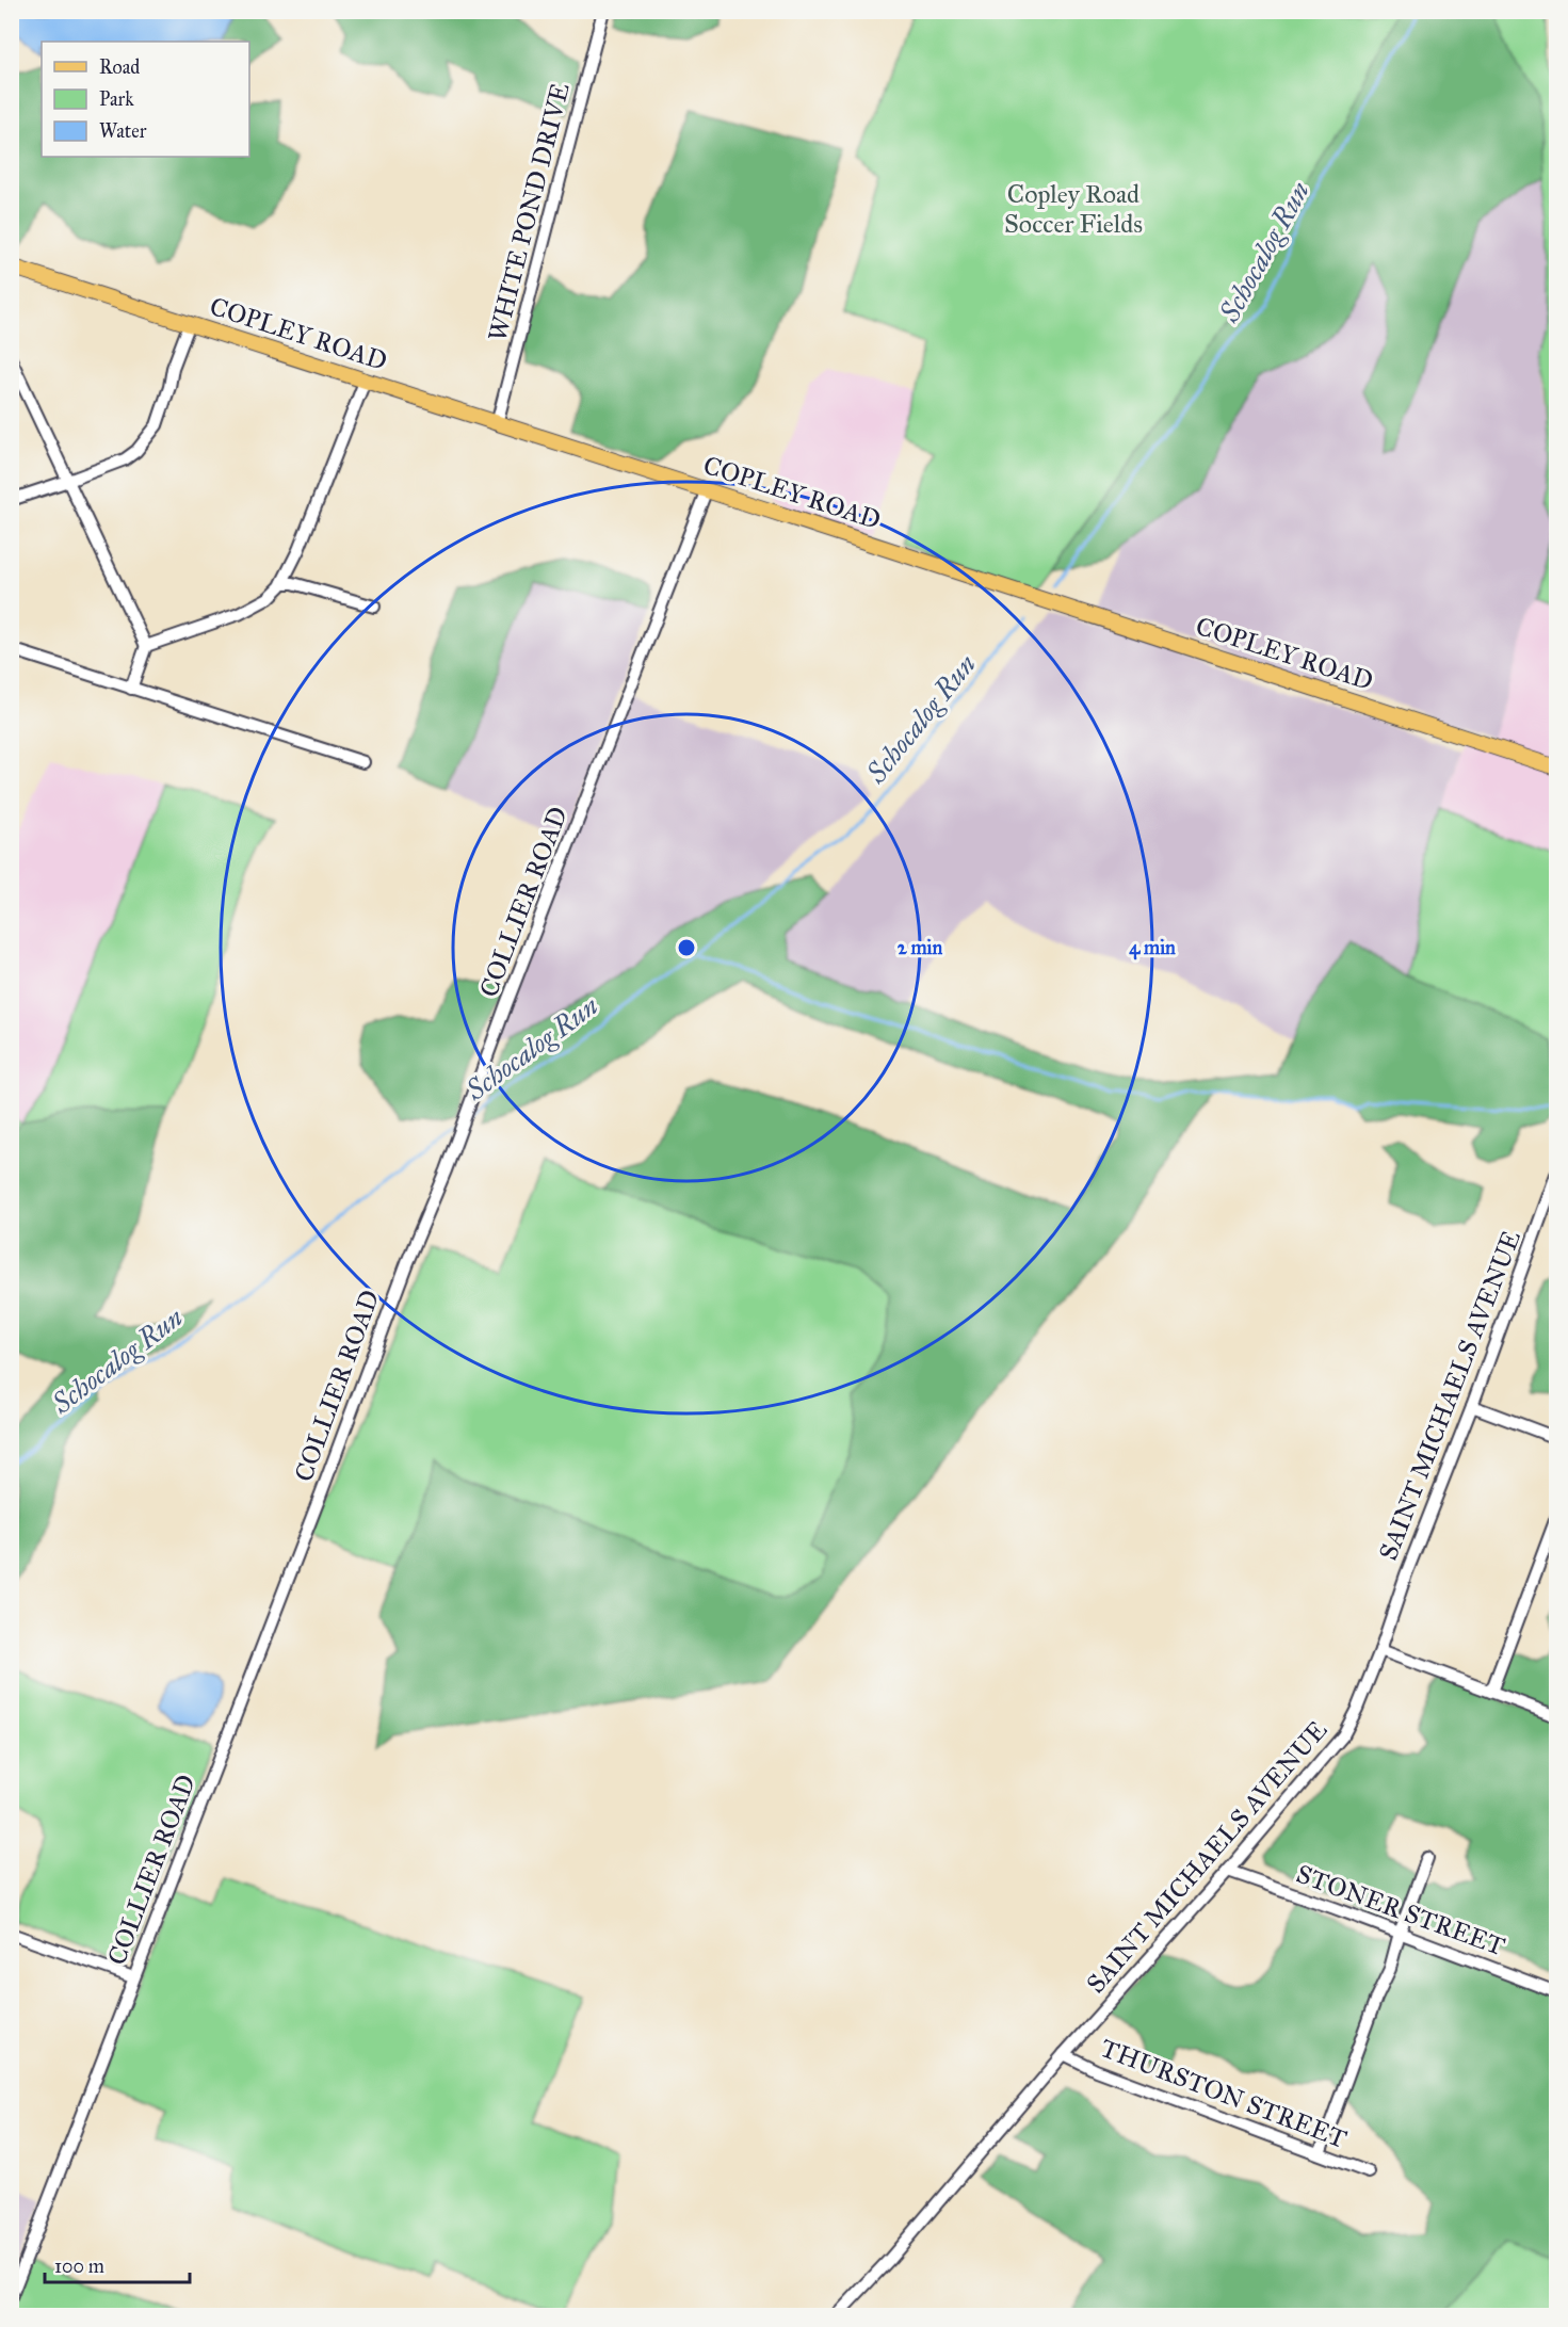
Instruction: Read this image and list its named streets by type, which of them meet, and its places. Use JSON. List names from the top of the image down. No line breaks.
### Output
{"streets":{"main road":["COPLEY ROAD"],"street":["WHITE POND DRIVE","COLLIER ROAD","SAINT MICHAELS AVENUE","STONER STREET","THURSTON STREET"]},"crossings":[["WHITE POND DRIVE","COPLEY ROAD"],["COPLEY ROAD","COLLIER ROAD"],["SAINT MICHAELS AVENUE","STONER STREET"],["SAINT MICHAELS AVENUE","THURSTON STREET"]],"water":["Schocalog Run"],"parks":["Copley Road Soccer Fields"],"legend":["Road","Park","Water"],"scale_bar":"100 m","rings":["2 min","4 min"]}
